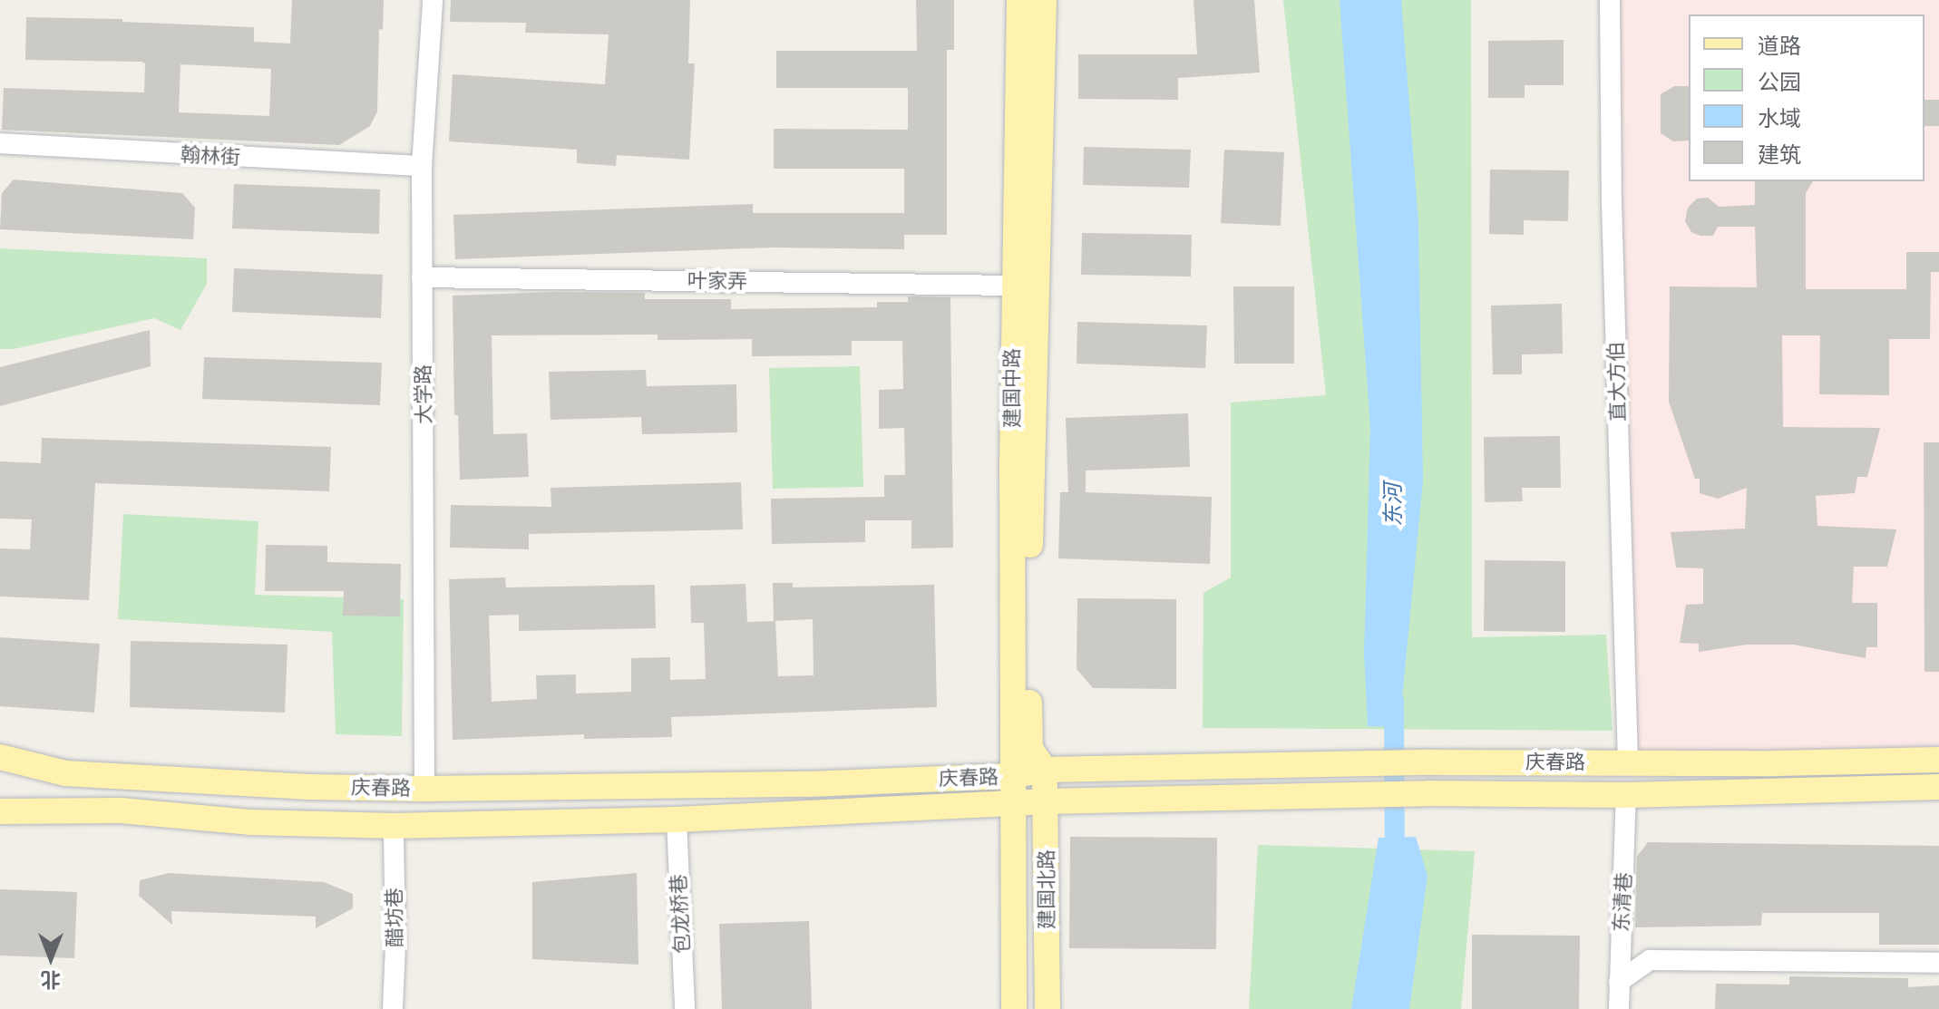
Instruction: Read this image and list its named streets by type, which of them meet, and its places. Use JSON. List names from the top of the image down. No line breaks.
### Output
{"streets":{"main road":["建国中路","庆春路","建国北路"],"street":["翰林街","叶家弄","直大方伯","大学路","东清巷","包龙桥巷","醋坊巷"]},"crossings":[["翰林街","大学路"],["叶家弄","建国中路"],["叶家弄","大学路"],["直大方伯","庆春路"],["建国中路","庆春路"],["建国中路","建国北路"],["大学路","庆春路"],["庆春路","建国北路"],["庆春路","东清巷"],["庆春路","包龙桥巷"],["庆春路","醋坊巷"]],"water":["东河"],"legend":["道路","公园","水域","建筑"],"north":"bottom"}
